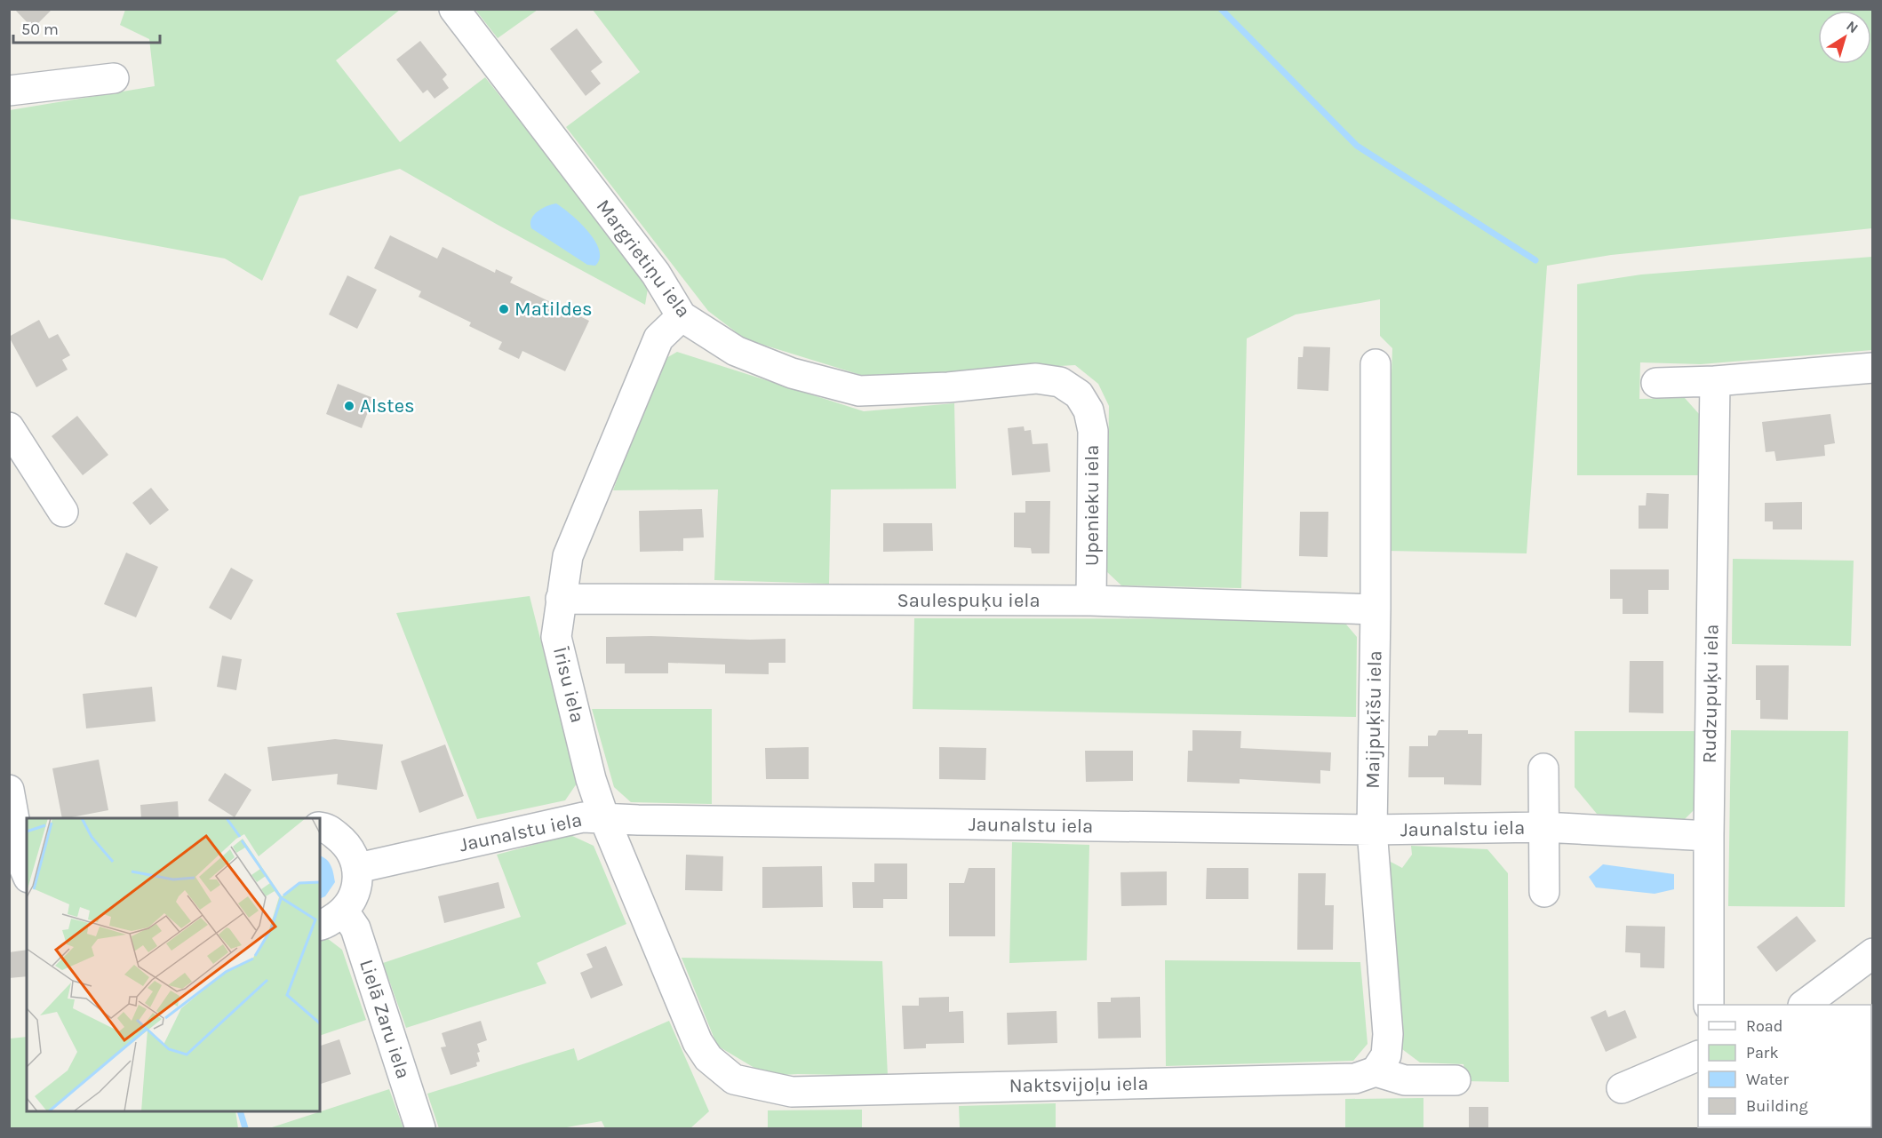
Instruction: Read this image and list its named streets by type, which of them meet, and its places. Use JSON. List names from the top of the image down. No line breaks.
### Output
{"streets":{"street":["Margrietiņu iela","Upenieku iela","Saulespuķu iela","Īrisu iela","Rudzupuķu iela","Maijpuķīšu iela","Jaunalstu iela","Lielā Zaru iela","Naktsvijoļu iela"]},"crossings":[["Margrietiņu iela","Upenieku iela"],["Margrietiņu iela","Īrisu iela"],["Upenieku iela","Saulespuķu iela"],["Saulespuķu iela","Īrisu iela"],["Saulespuķu iela","Maijpuķīšu iela"],["Īrisu iela","Jaunalstu iela"],["Īrisu iela","Naktsvijoļu iela"],["Rudzupuķu iela","Jaunalstu iela"],["Maijpuķīšu iela","Jaunalstu iela"],["Maijpuķīšu iela","Naktsvijoļu iela"]],"places":["Matildes","Alstes"],"legend":["Road","Park","Water","Building"],"scale_bar":"50 m","north":"top right"}
